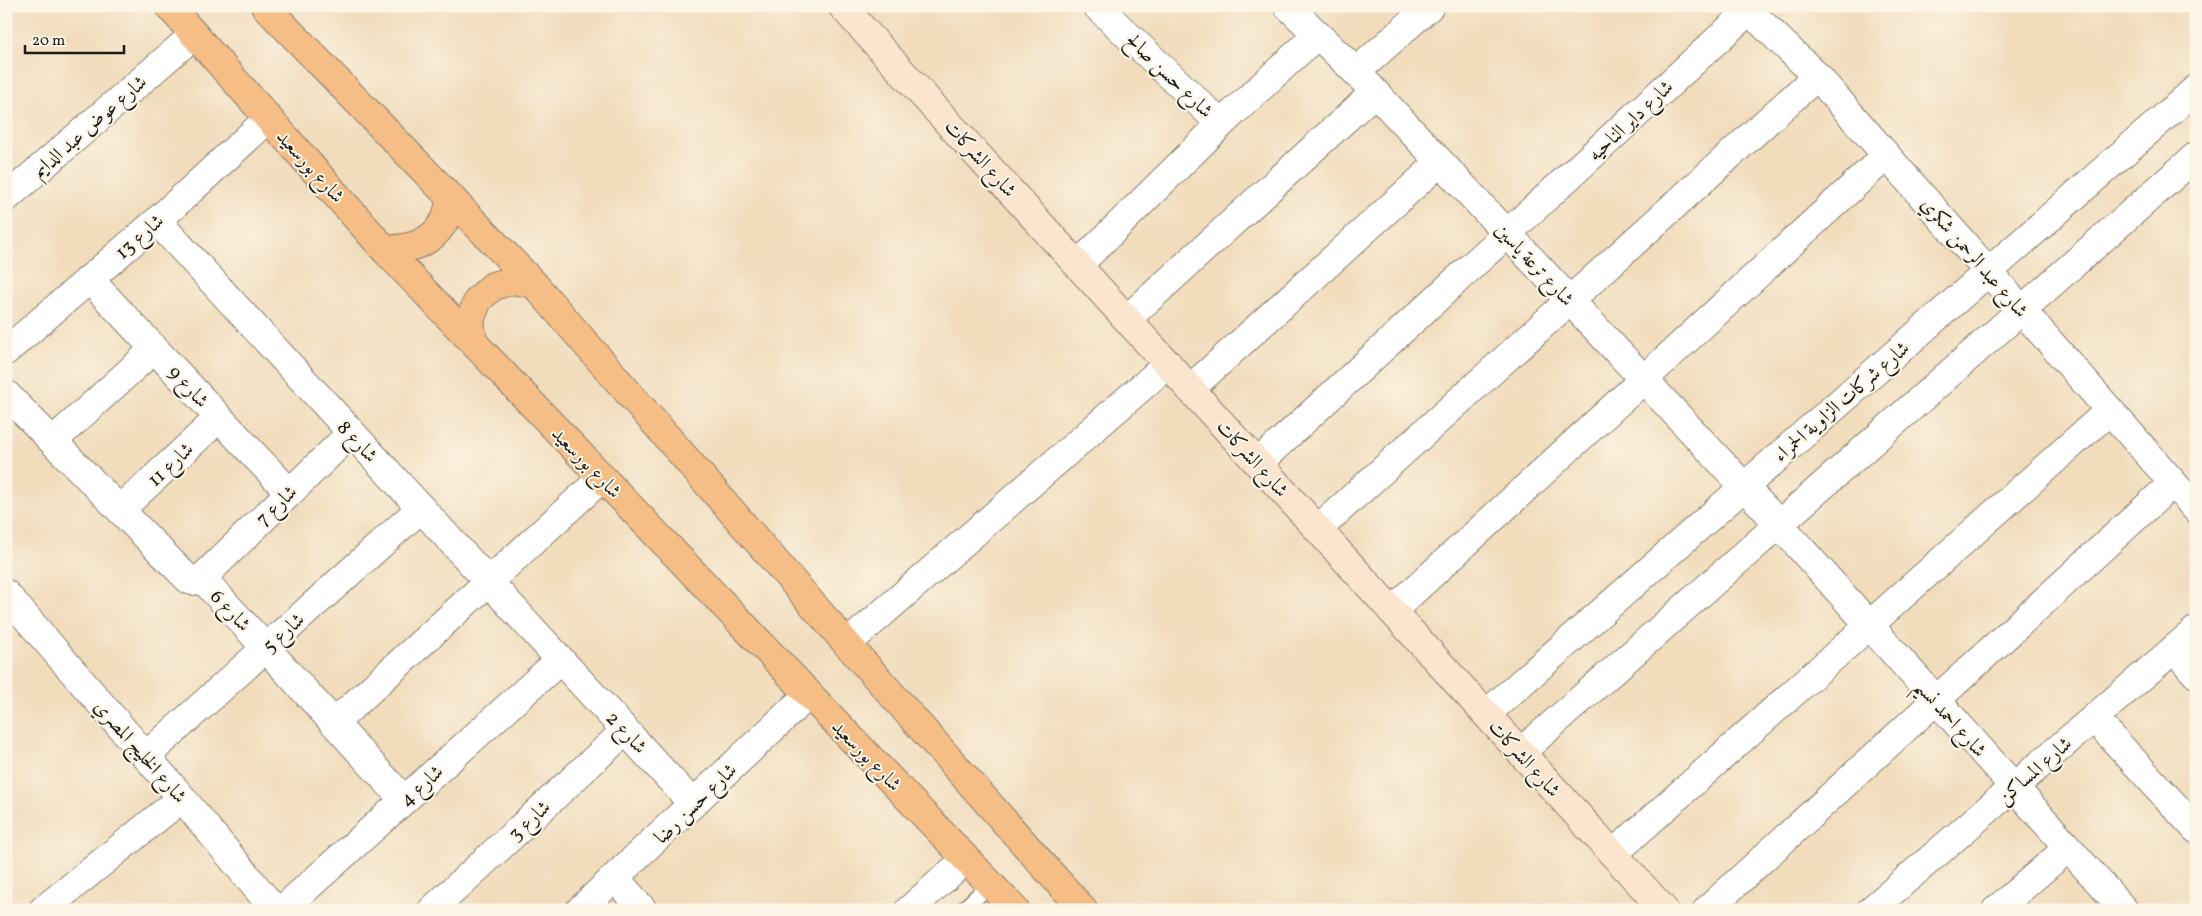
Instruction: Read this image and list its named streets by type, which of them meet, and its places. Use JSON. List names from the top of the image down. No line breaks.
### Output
{"streets":{"main road":["شارع الشركات","شارع بورسعيد"],"street":["شارع حسن صالح","شارع داير الناحيه","شارع عوض عبد الدايم","شارع 13","شارع عبد الرحمن شكري","شارع ترعة ياسين","شارع 9","شارع شركات الزاوية الحمراء","شارع 8","شارع 11","شارع 7","شارع 6","شارع 5","شارع احمد نسيم","شارع 2","شارع الخليج المصري","شارع المساكن","شارع 4","شارع حسن رضا","شارع 3"]},"crossings":[["شارع داير الناحيه","شارع الشركات"],["شارع داير الناحيه","شارع عبد الرحمن شكري"],["شارع داير الناحيه","شارع ترعة ياسين"],["شارع عوض عبد الدايم","شارع بورسعيد"],["شارع الشركات","شارع شركات الزاوية الحمراء"],["شارع بورسعيد","شارع 13"],["شارع بورسعيد","شارع حسن رضا"],["شارع 13","شارع 9"],["شارع 13","شارع 8"],["شارع عبد الرحمن شكري","شارع شركات الزاوية الحمراء"],["شارع ترعة ياسين","شارع شركات الزاوية الحمراء"],["شارع ترعة ياسين","شارع احمد نسيم"],["شارع 9","شارع 11"],["شارع 9","شارع 7"],["شارع 8","شارع 7"],["شارع 8","شارع 5"],["شارع 8","شارع 2"],["شارع 8","شارع 4"],["شارع 11","شارع 6"],["شارع 7","شارع 6"],["شارع 6","شارع 5"],["شارع 6","شارع 4"],["شارع 5","شارع الخليج المصري"],["شارع احمد نسيم","شارع المساكن"],["شارع 2","شارع 4"],["شارع 2","شارع حسن رضا"],["شارع 2","شارع 3"]],"scale_bar":"20 m"}
